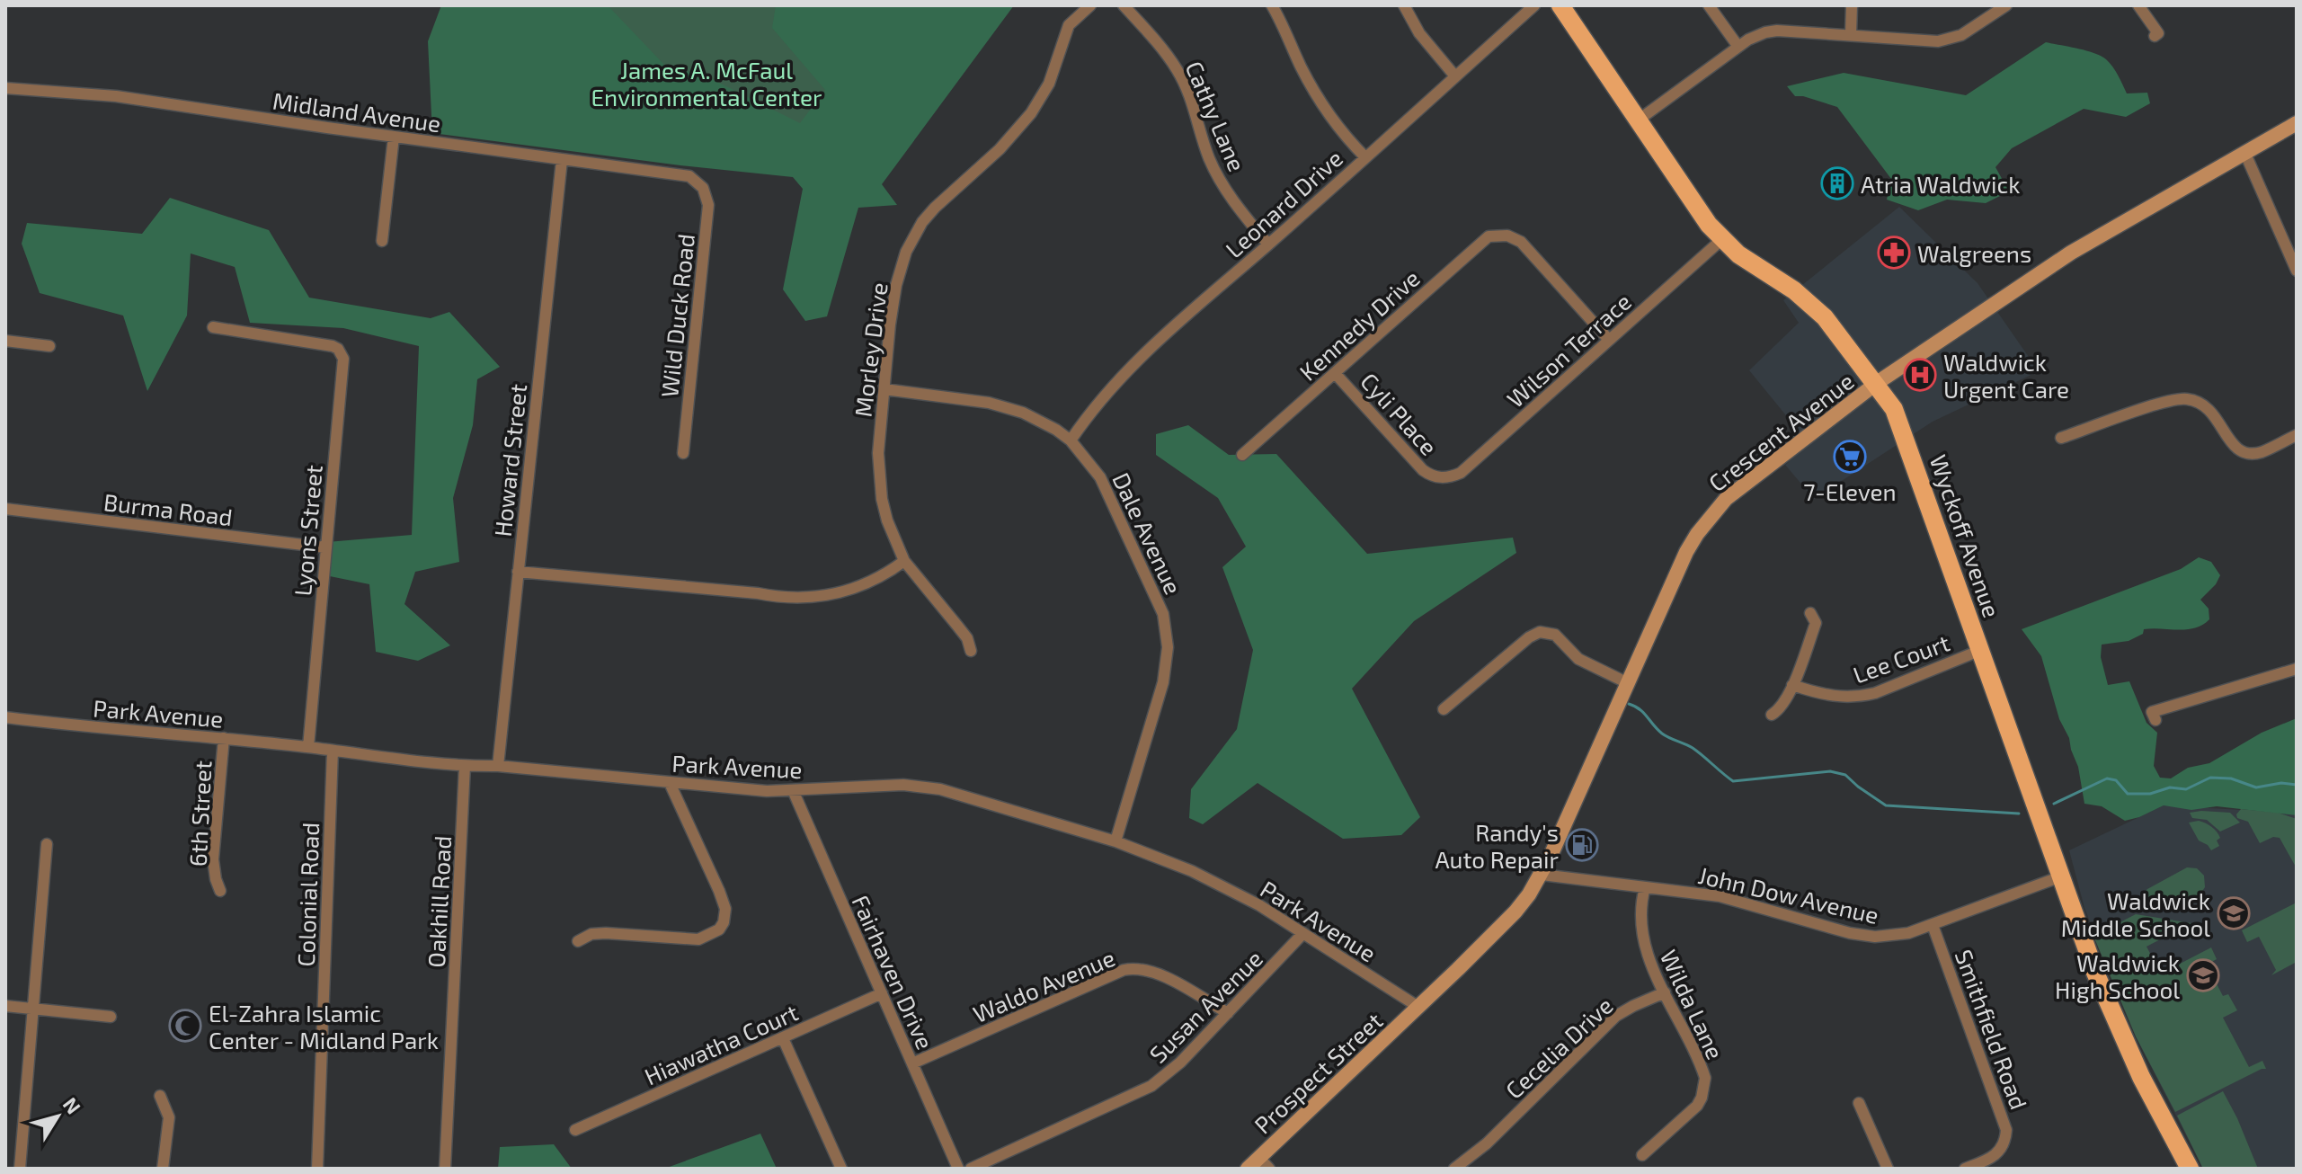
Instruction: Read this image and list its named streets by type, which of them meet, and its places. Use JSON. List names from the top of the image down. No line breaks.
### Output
{"streets":{"main road":["Crescent Avenue","Wyckoff Avenue","Prospect Street"],"street":["Midland Avenue","Cathy Lane","Leonard Drive","Wild Duck Road","Kennedy Drive","Morley Drive","Wilson Terrace","Cyli Place","Howard Street","Burma Road","Lyons Street","Dale Avenue","Lee Court","Park Avenue","6th Street","Colonial Road","John Dow Avenue","Oakhill Road","Fairhaven Drive","Waldo Avenue","Wilda Lane","Susan Avenue","Smithfield Road","Hiawatha Court","Cecelia Drive"]},"crossings":[["Midland Avenue","Wild Duck Road"],["Midland Avenue","Howard Street"],["Cathy Lane","Leonard Drive"],["Leonard Drive","Dale Avenue"],["Kennedy Drive","Wilson Terrace"],["Kennedy Drive","Cyli Place"],["Morley Drive","Dale Avenue"],["Wilson Terrace","Cyli Place"],["Wilson Terrace","Wyckoff Avenue"],["Crescent Avenue","Wyckoff Avenue"],["Crescent Avenue","Park Avenue"],["Crescent Avenue","John Dow Avenue"],["Crescent Avenue","Prospect Street"],["Howard Street","Park Avenue"],["Burma Road","Lyons Street"],["Lyons Street","Park Avenue"],["Dale Avenue","Park Avenue"],["Wyckoff Avenue","Lee Court"],["Wyckoff Avenue","John Dow Avenue"],["Park Avenue","6th Street"],["Park Avenue","Colonial Road"],["Park Avenue","Oakhill Road"],["Park Avenue","Fairhaven Drive"],["Park Avenue","Susan Avenue"],["Park Avenue","Prospect Street"],["John Dow Avenue","Wilda Lane"],["John Dow Avenue","Smithfield Road"],["Fairhaven Drive","Waldo Avenue"],["Fairhaven Drive","Hiawatha Court"],["Waldo Avenue","Susan Avenue"],["Wilda Lane","Cecelia Drive"]],"parks":["James A. McFaul Environmental Center"],"places":{"building":["Atria Waldwick"],"pharmacy":["Walgreens"],"hospital":["Waldwick Urgent Care"],"supermarket":["7-Eleven"],"fuel station":["Randy's Auto Repair"],"school or university":["Waldwick Middle School","Waldwick High School"],"mosque":["El-Zahra Islamic Center - Midland Park"]},"north":"top right"}
